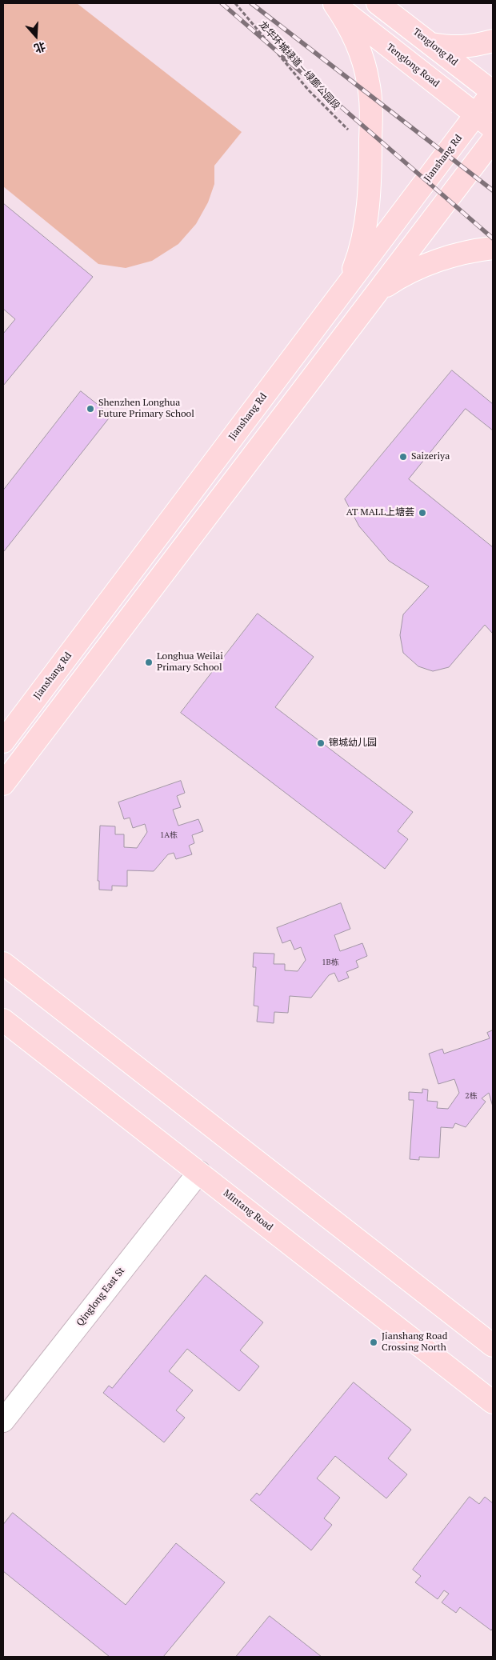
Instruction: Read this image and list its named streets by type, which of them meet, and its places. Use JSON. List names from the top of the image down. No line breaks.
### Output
{"streets":{"main road":["Tenglong Rd","Tenglong Road","Jianshang Rd","Mintang Road"],"street":["Qinglong East St"],"path":["龙华环城绿道－绿廊公园段"]},"crossings":[["Tenglong Rd","Jianshang Rd"],["Tenglong Road","Jianshang Rd"],["Mintang Road","Qinglong East St"]],"places":["Shenzhen Longhua Future Primary School","Saizeriya","AT MALL上塘荟","Longhua Weilai Primary School","锦城幼儿园","Jianshang Road Crossing North"],"house_numbers":["1A栋","1B栋","2栋"],"north":"bottom"}
